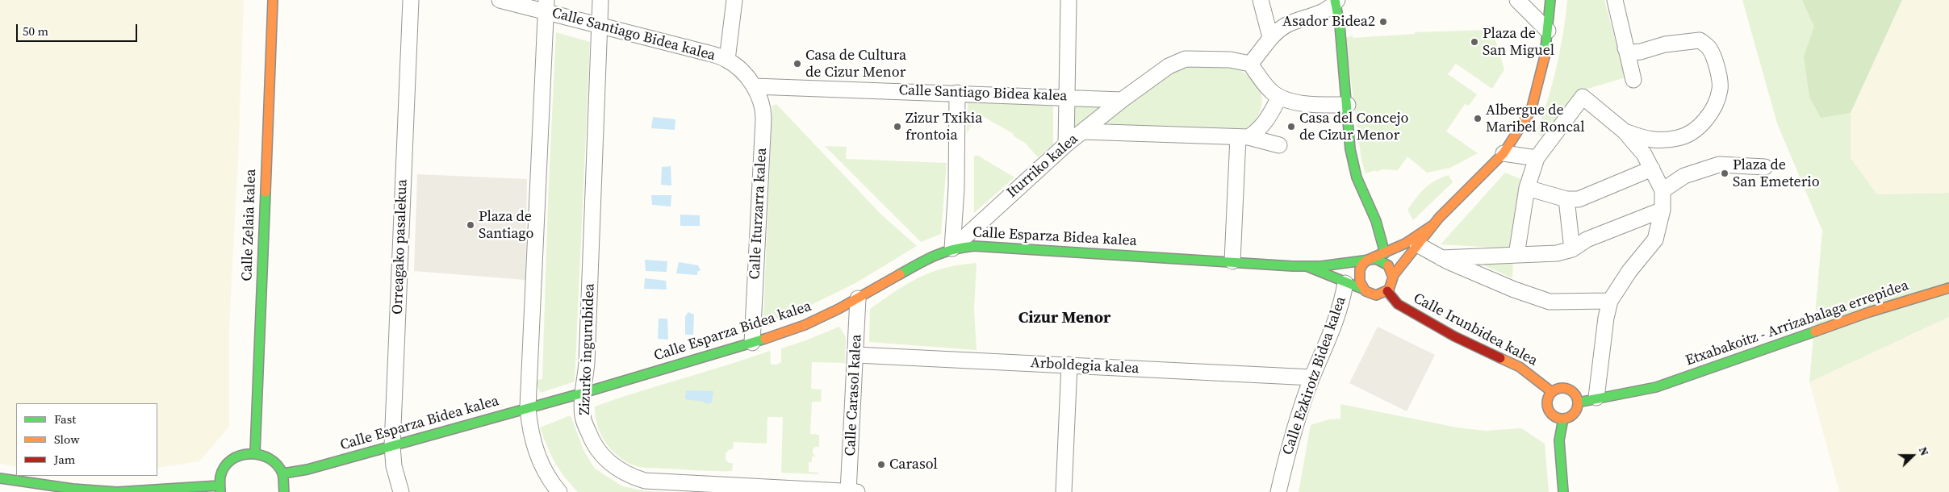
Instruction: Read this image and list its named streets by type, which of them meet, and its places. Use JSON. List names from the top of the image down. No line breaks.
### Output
{"streets":{"street":["Calle Santiago Bidea kalea","Iturriko kalea","Calle Iturzarra kalea","Calle Zelaia kalea","Calle Esparza Bidea kalea","Orreagako pasalekua","Etxabakoitz - Arrizabalaga errepidea","Calle Irunbidea kalea","Zizurko ingurubidea","Arboldegia kalea","Calle Ezkirotz Bidea kalea","Calle Carasol kalea"]},"crossings":[["Calle Santiago Bidea kalea","Iturriko kalea"],["Calle Santiago Bidea kalea","Calle Iturzarra kalea"],["Calle Santiago Bidea kalea","Zizurko ingurubidea"],["Iturriko kalea","Calle Esparza Bidea kalea"],["Calle Iturzarra kalea","Calle Esparza Bidea kalea"],["Calle Esparza Bidea kalea","Orreagako pasalekua"],["Calle Esparza Bidea kalea","Calle Irunbidea kalea"],["Calle Esparza Bidea kalea","Zizurko ingurubidea"],["Calle Esparza Bidea kalea","Calle Ezkirotz Bidea kalea"],["Calle Esparza Bidea kalea","Calle Carasol kalea"],["Zizurko ingurubidea","Calle Carasol kalea"],["Arboldegia kalea","Calle Ezkirotz Bidea kalea"],["Arboldegia kalea","Calle Carasol kalea"]],"districts":["Cizur Menor"],"places":["Asador Bidea2","Plaza de San Miguel","Casa de Cultura de Cizur Menor","Albergue de Maribel Roncal","Zizur Txikia frontoia","Casa del Concejo de Cizur Menor","Plaza de San Emeterio","Plaza de Santiago","Carasol"],"legend":["Fast","Slow","Jam"],"scale_bar":"50 m","north":"right"}
